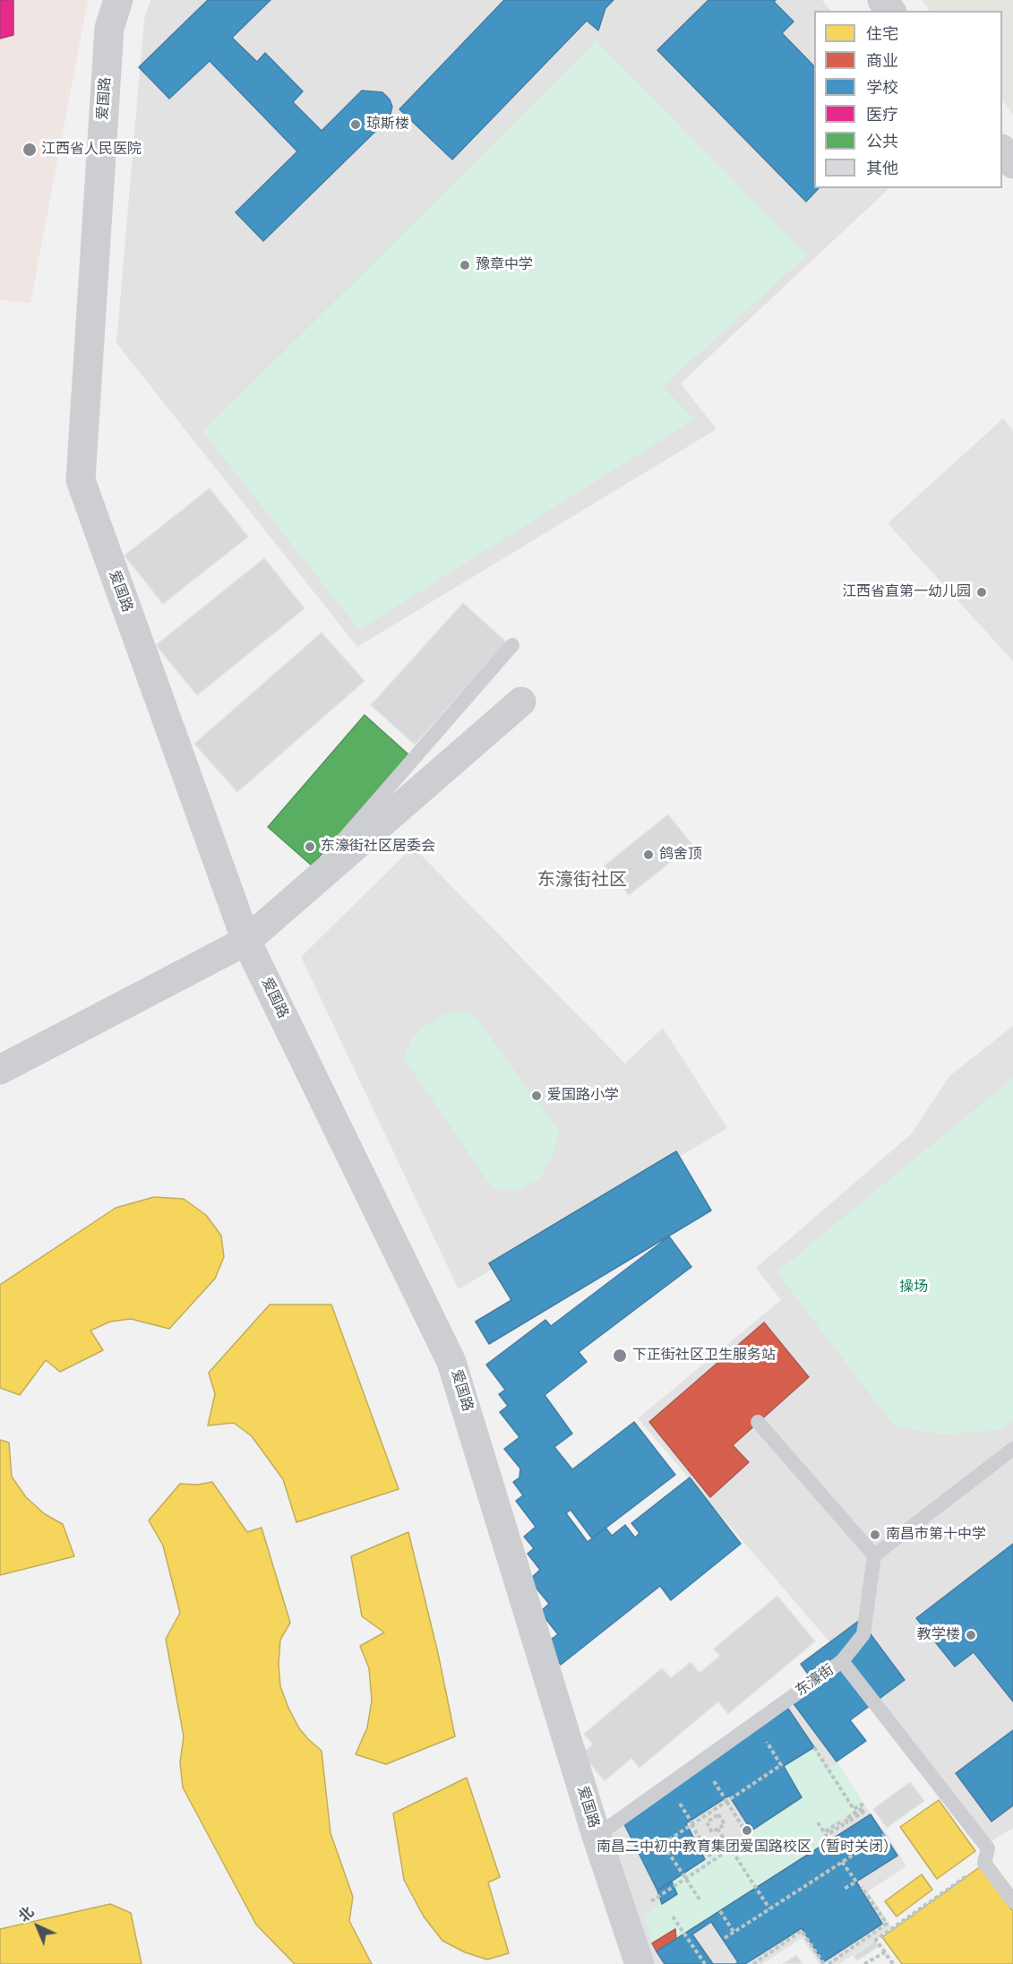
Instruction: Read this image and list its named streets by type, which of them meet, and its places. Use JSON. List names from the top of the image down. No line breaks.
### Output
{"streets":{"street":["爱国路"],"lane":["东濠街"]},"crossings":[["爱国路","东濠街"]],"districts":["东濠街社区"],"parks":["操场"],"places":["琼斯楼","江西省人民医院","豫章中学","江西省直第一幼儿园","东濠街社区居委会","鸽舍顶","爱国路小学","下正街社区卫生服务站","南昌市第十中学","教学楼","南昌二中初中教育集团爱国路校区（暂时关闭）"],"legend":["住宅","商业","学校","医疗","公共","其他"],"north":"top left"}
